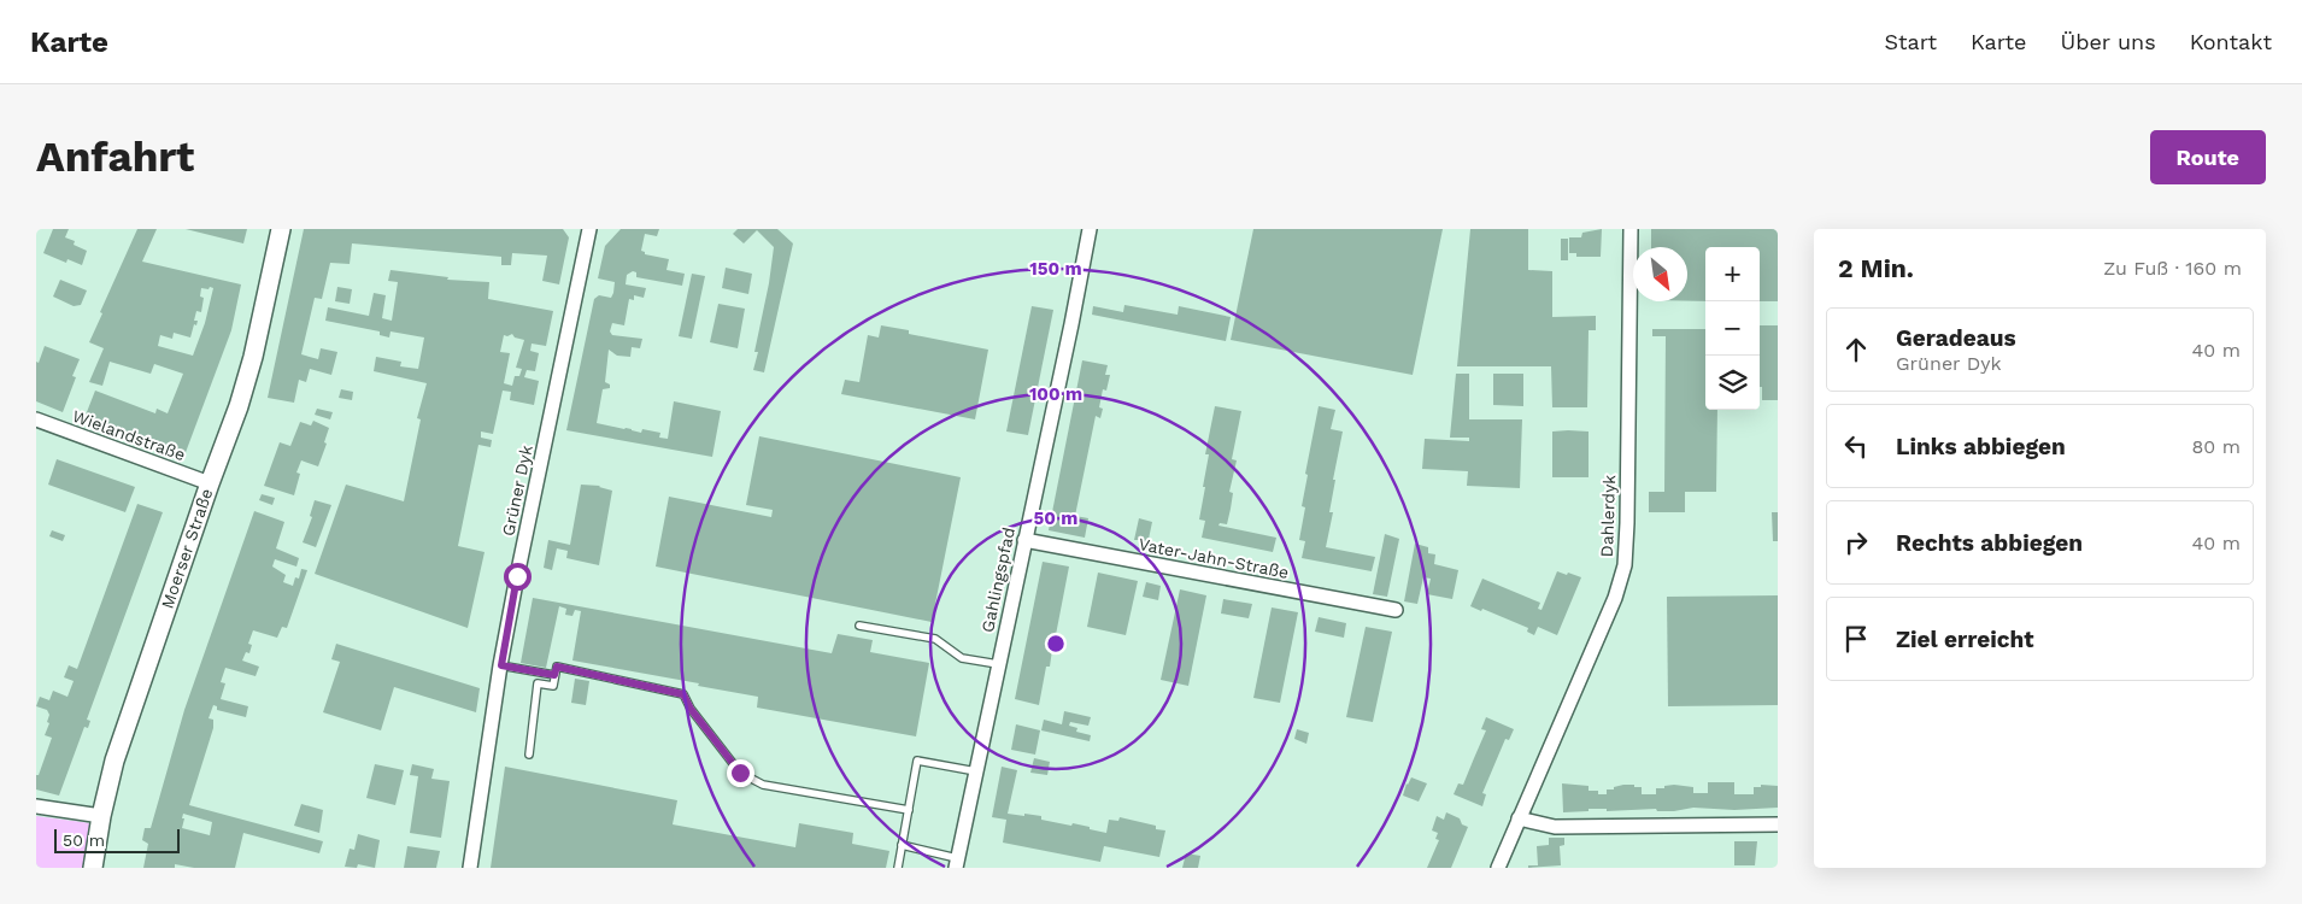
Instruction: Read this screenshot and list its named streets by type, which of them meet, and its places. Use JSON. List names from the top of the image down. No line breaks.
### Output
{"streets":{"main road":["Moerser Straße"],"street":["Wielandstraße","Grüner Dyk","Dahlerdyk","Vater-Jahn-Straße","Gahlingspfad"]},"crossings":[["Wielandstraße","Moerser Straße"],["Vater-Jahn-Straße","Gahlingspfad"]],"scale_bar":"50 m","north":"bottom right","page":{"header":"Karte","nav":["Start","Karte","Über uns","Kontakt"],"buttons":"Route","title":"Anfahrt","heading":["2 Min.","Zu Fuß · 160 m"],"map_buttons":["+","−"],"list":[["Geradeaus","Grüner Dyk","40 m"],["Links abbiegen","80 m"],["Rechts abbiegen","40 m"],"Ziel erreicht"],"scale":"50 m"},"rings":["150 m","100 m","50 m"]}
